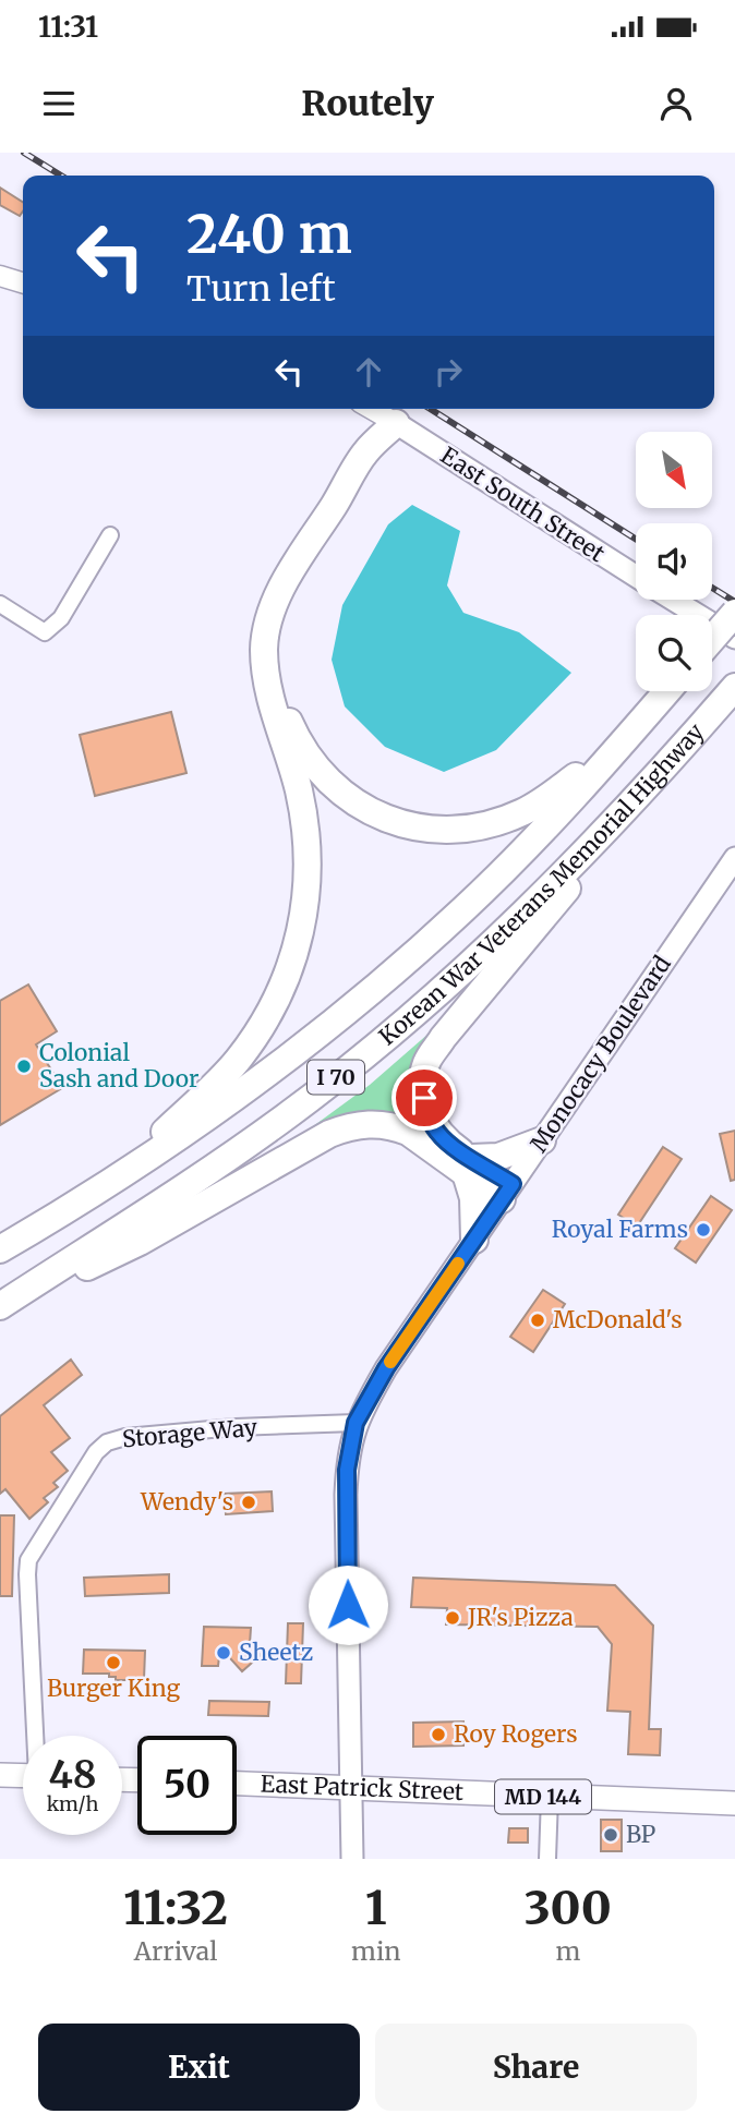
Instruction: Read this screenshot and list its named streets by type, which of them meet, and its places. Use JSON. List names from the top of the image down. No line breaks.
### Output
{"streets":{"highway":["Korean War Veterans Memorial Highway","I 70"],"main road":["East South Street","Monocacy Boulevard","East Patrick Street","MD 144"],"street":["Storage Way"]},"crossings":[["Monocacy Boulevard","Storage Way"],["Monocacy Boulevard","East Patrick Street"]],"places":["Colonial Sash and Door","Royal Farms","McDonald's","Wendy's","JR's Pizza","Sheetz","Burger King","Roy Rogers","BP"],"north":"bottom right","page":{"status":"11:31","header":"Routely","turn":["240 m","Turn left"],"speed":"48 km/h","limit":"50","eta":["11:32","Arrival","1","min","300","m"],"buttons":["Exit","Share"]}}
